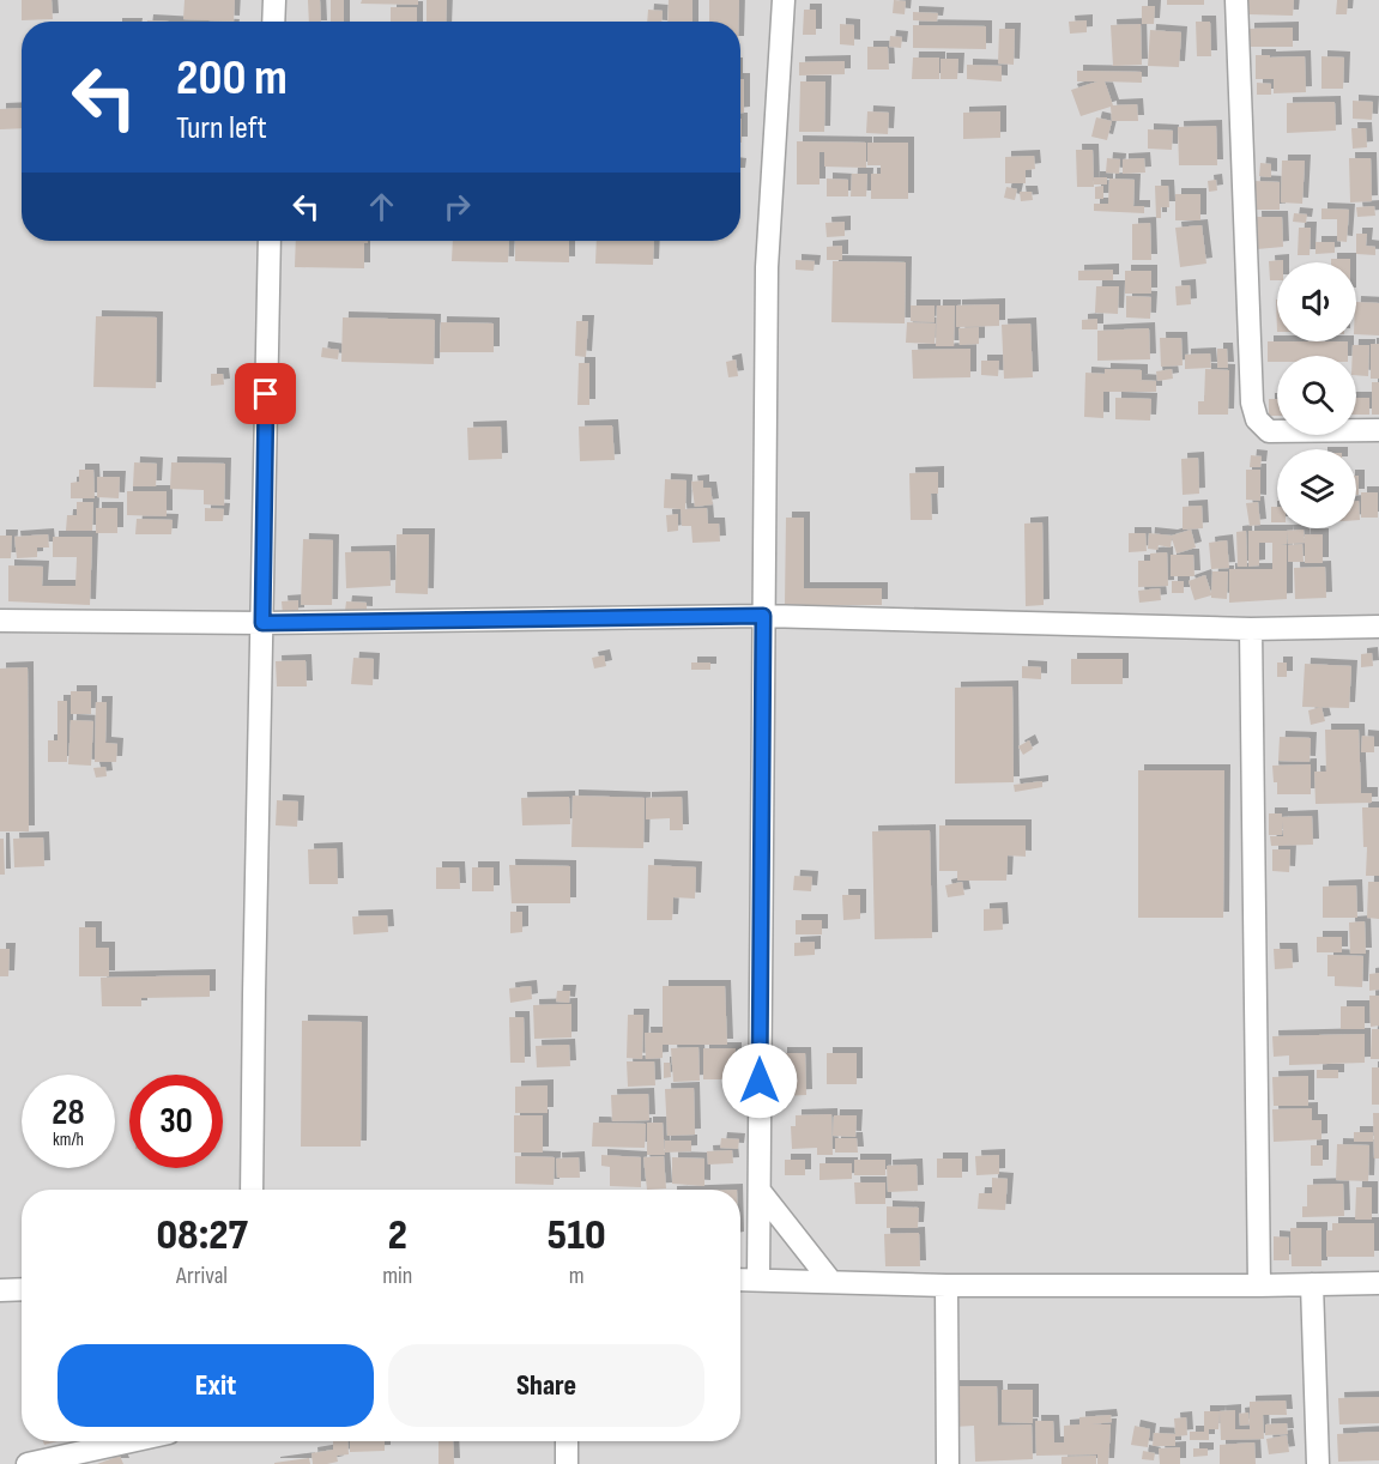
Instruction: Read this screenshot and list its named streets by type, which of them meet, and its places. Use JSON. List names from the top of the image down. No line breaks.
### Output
{"page":{"turn":["200 m","Turn left"],"speed":"28 km/h","limit":"30","eta":["08:27","Arrival","2","min","510","m"],"buttons":["Exit","Share"]}}
